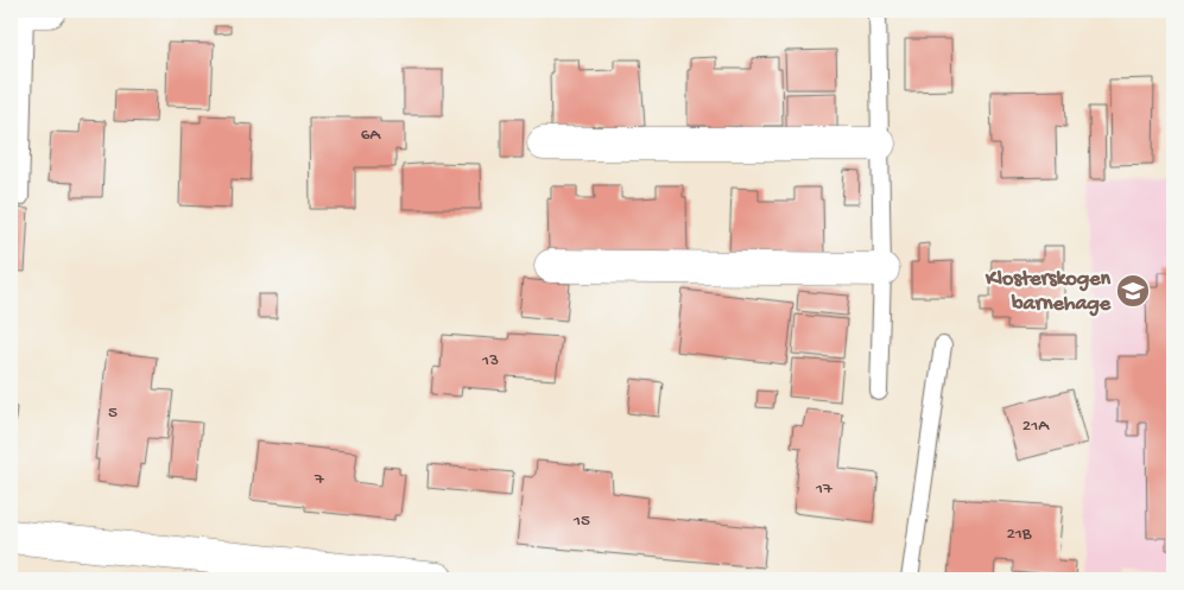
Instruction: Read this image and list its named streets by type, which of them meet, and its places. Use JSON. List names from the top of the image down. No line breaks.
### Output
{"places":{"school or university":["Klosterskogen barnehage"]},"house_numbers":["6A","13","5","21A","7","17","15","21B"]}
